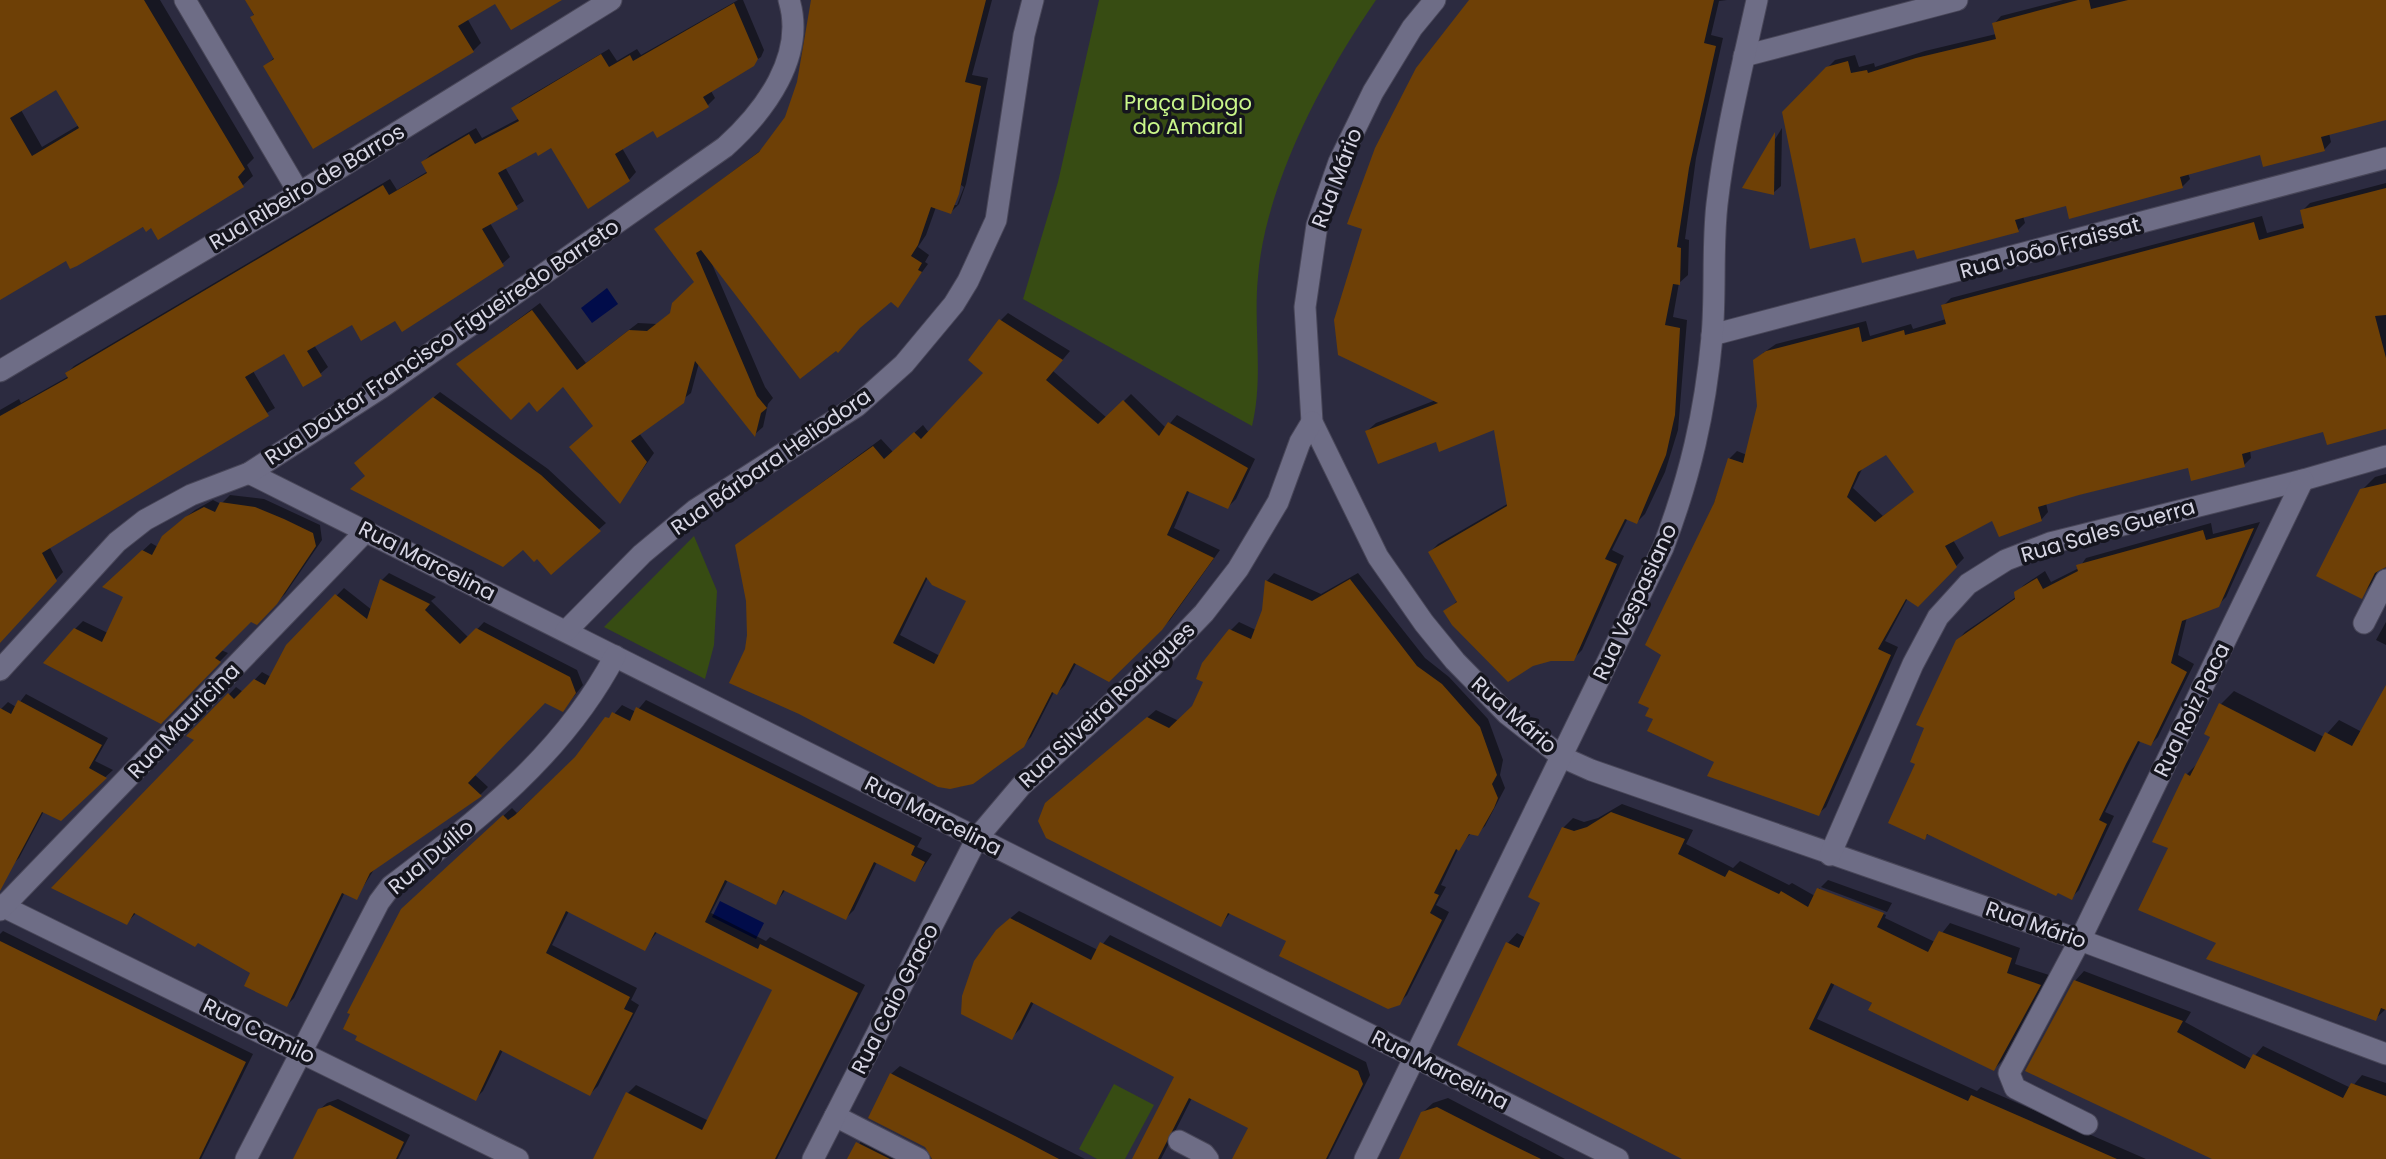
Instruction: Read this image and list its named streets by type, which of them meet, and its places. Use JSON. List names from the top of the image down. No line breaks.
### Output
{"streets":{"street":["Rua Mário","Rua Ribeiro de Barros","Rua João Fraissat","Rua Doutor Francisco Figueiredo Barreto","Rua Bárbara Heliodora","Rua Sales Guerra","Rua Marcelina","Rua Vespasiano","Rua Silveira Rodrigues","Rua Roiz Paca","Rua Mauricina","Rua Duílio","Rua Caio Graco","Rua Camilo"]},"crossings":[["Rua Mário","Rua Sales Guerra"],["Rua Mário","Rua Vespasiano"],["Rua Mário","Rua Silveira Rodrigues"],["Rua Mário","Rua Roiz Paca"],["Rua João Fraissat","Rua Vespasiano"],["Rua Doutor Francisco Figueiredo Barreto","Rua Marcelina"],["Rua Bárbara Heliodora","Rua Marcelina"],["Rua Sales Guerra","Rua Roiz Paca"],["Rua Marcelina","Rua Vespasiano"],["Rua Marcelina","Rua Silveira Rodrigues"],["Rua Marcelina","Rua Mauricina"],["Rua Marcelina","Rua Duílio"],["Rua Marcelina","Rua Caio Graco"],["Rua Silveira Rodrigues","Rua Caio Graco"],["Rua Mauricina","Rua Camilo"],["Rua Duílio","Rua Camilo"]],"parks":["Praça Diogo do Amaral"]}
